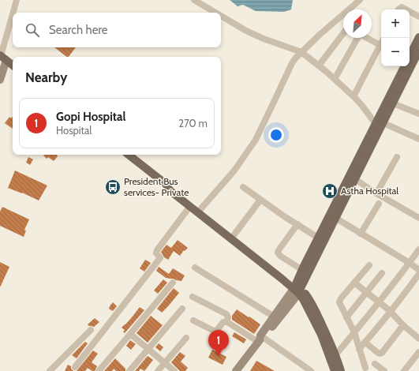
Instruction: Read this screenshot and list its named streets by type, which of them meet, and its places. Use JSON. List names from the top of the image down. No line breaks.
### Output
{"places":{"bus stop":["President Bus services- Private"],"hospital":["Astha Hospital"]},"north":"top right","page":{"map_buttons":["+","−"],"search":"Search here","heading":"Nearby","list":[{"mark":"1","name":"Gopi Hospital","note":"Hospital","value":"270 m"}],"pins":"1"}}
